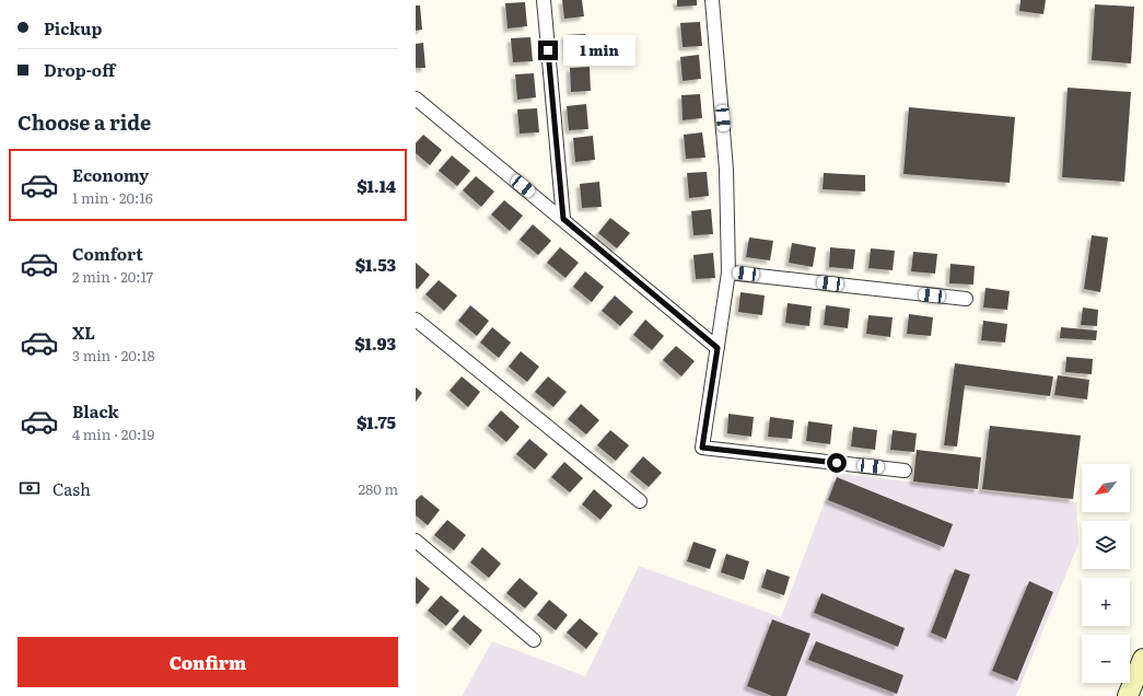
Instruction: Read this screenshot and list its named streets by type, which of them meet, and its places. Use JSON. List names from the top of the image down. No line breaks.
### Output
{"north":"bottom left","page":{"banner":["Pickup","Drop-off"],"bubble":"1 min","heading":"Choose a ride","list":[{"name":"Economy","note":"1 min · 20:16","value":"$1.14"},{"name":"Comfort","note":"2 min · 20:17","value":"$1.53"},{"name":"XL","note":"3 min · 20:18","value":"$1.93"},{"name":"Black","note":"4 min · 20:19","value":"$1.75"}],"pay":["Cash","280 m"],"map_buttons":["+","−"],"buttons":"Confirm"}}
